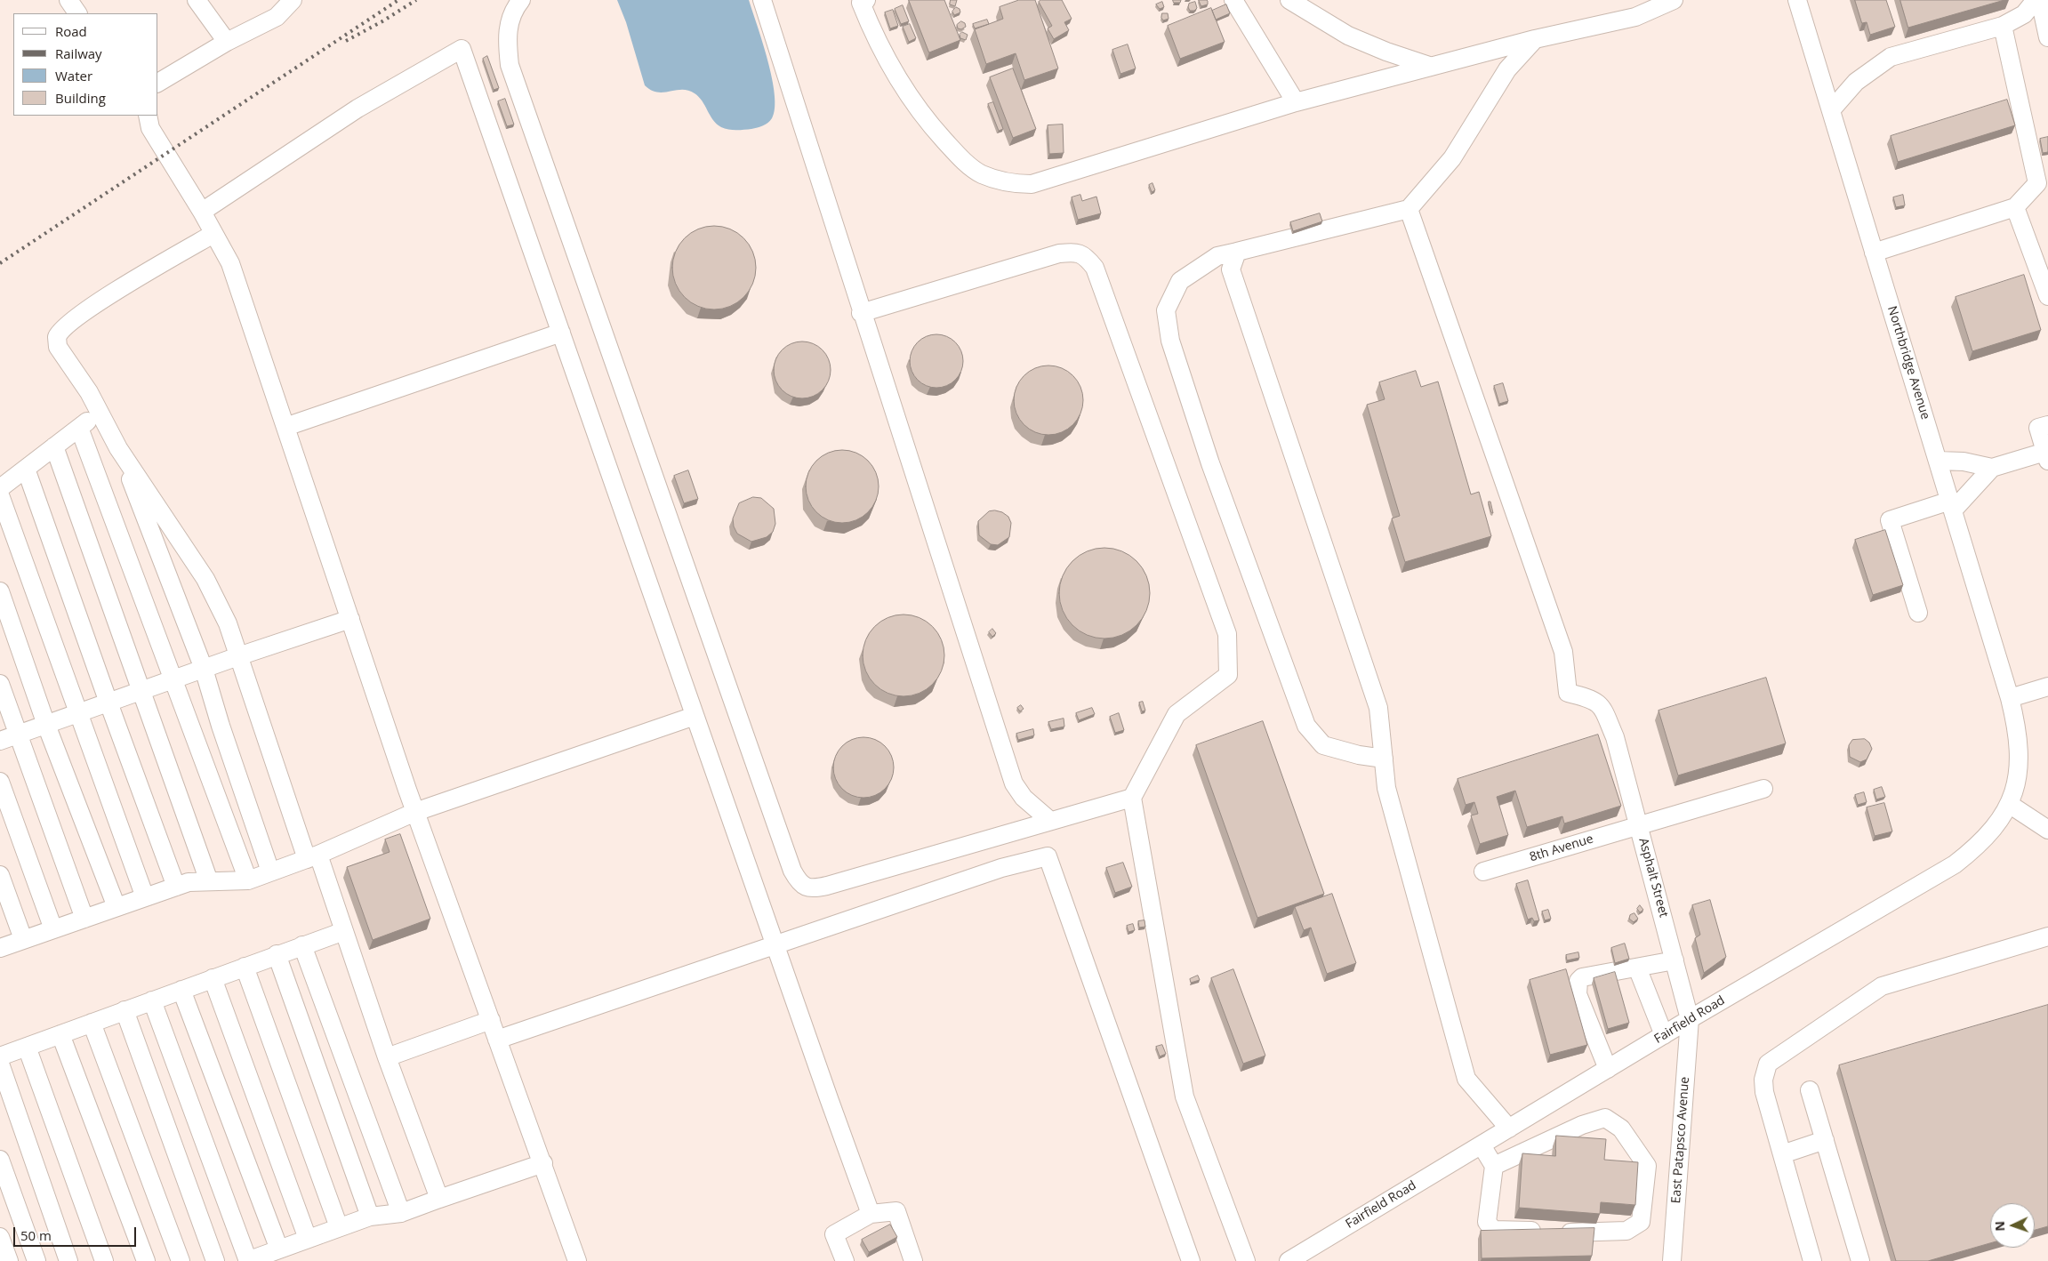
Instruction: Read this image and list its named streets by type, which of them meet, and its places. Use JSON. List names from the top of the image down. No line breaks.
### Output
{"streets":{"street":["Northbridge Avenue","8th Avenue","Asphalt Street","Fairfield Road","East Patapsco Avenue"]},"crossings":[["Northbridge Avenue","Fairfield Road"],["8th Avenue","Asphalt Street"],["Asphalt Street","Fairfield Road"],["Asphalt Street","East Patapsco Avenue"],["Fairfield Road","East Patapsco Avenue"]],"legend":["Road","Railway","Water","Building"],"scale_bar":"50 m","north":"left"}
